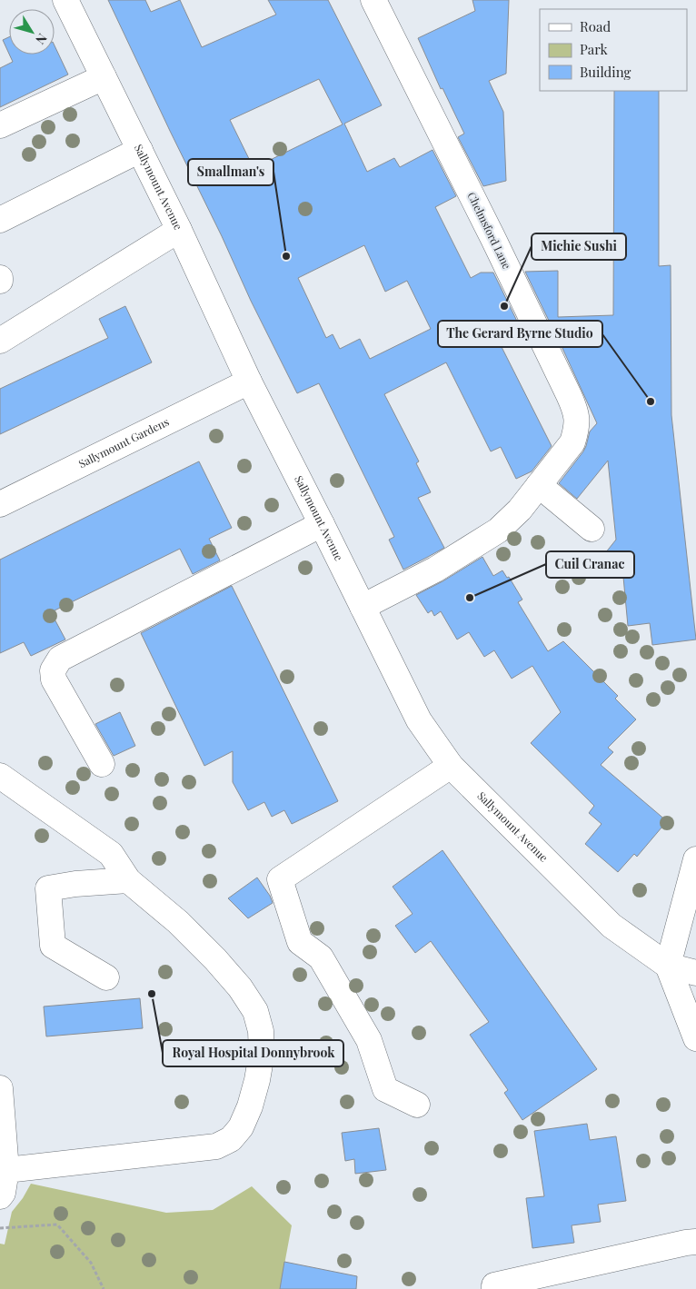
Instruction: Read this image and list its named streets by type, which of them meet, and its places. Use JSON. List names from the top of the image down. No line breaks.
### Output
{"streets":{"street":["Sallymount Avenue","Chelmsford Lane","Sallymount Gardens"]},"crossings":[["Sallymount Avenue","Chelmsford Lane"],["Sallymount Avenue","Sallymount Gardens"]],"places":["Smallman's","Michie Sushi","The Gerard Byrne Studio","Cuil Cranac","Royal Hospital Donnybrook"],"legend":["Road","Park","Building"],"north":"bottom right"}
